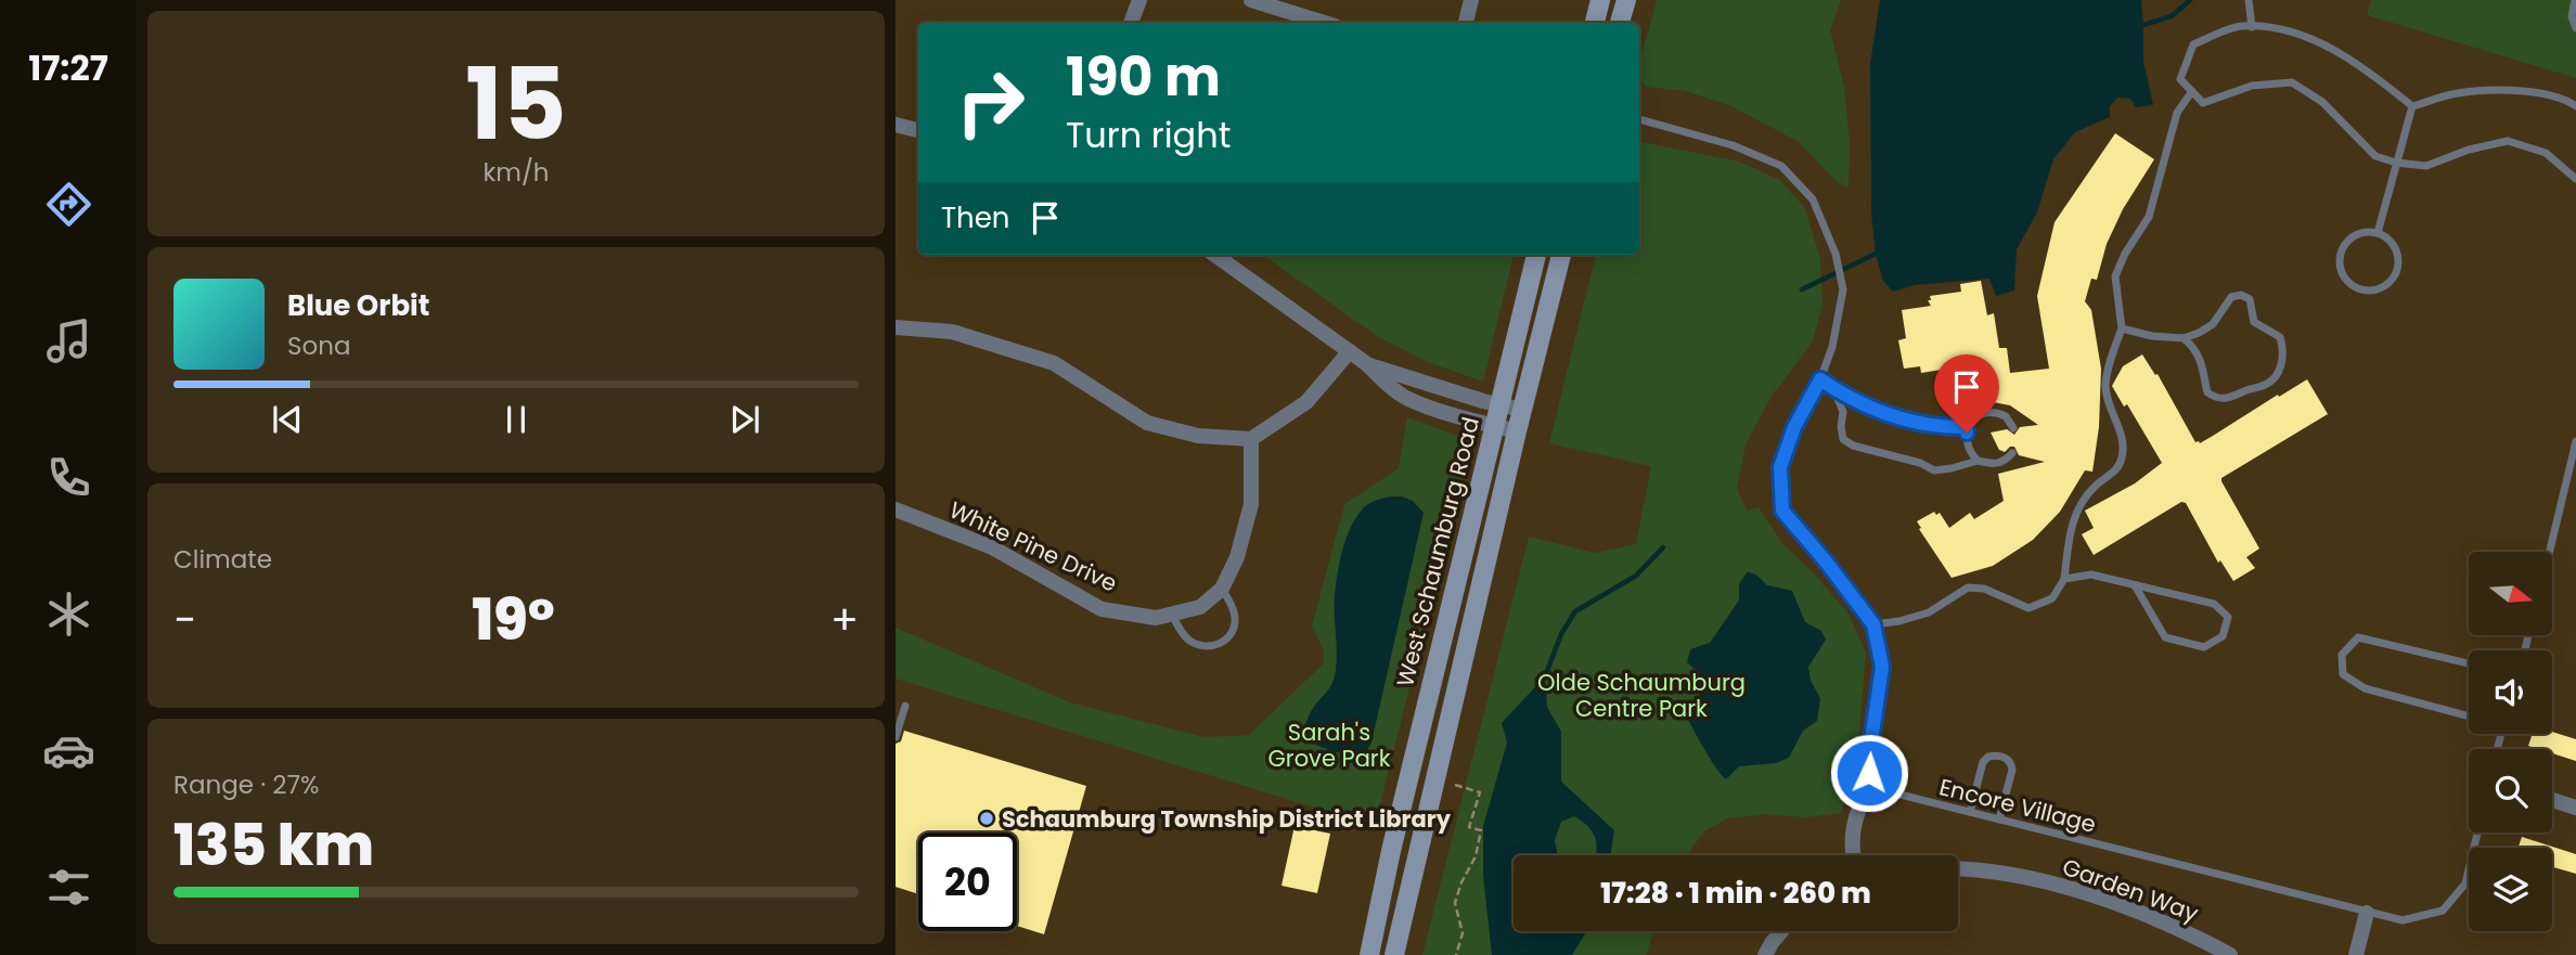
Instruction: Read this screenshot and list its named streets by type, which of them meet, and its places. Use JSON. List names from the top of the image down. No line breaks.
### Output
{"streets":{"main road":["West Schaumburg Road"],"street":["White Pine Drive","Garden Way"],"lane":["Encore Village"]},"parks":["Olde Schaumburg Centre Park","Sarah's Grove Park"],"places":["Schaumburg Township District Library"],"north":"right","page":{"tabs":"17:27","tile":[["15","km/h"],"Climate",["Range · 27%","135 km"]],"turn":["190 m","Turn right"],"then":"Then","song":["Blue Orbit","Sona"],"heat":["−","19°","+"],"limit":"20","trip":"17:28 · 1 min · 260 m"}}
